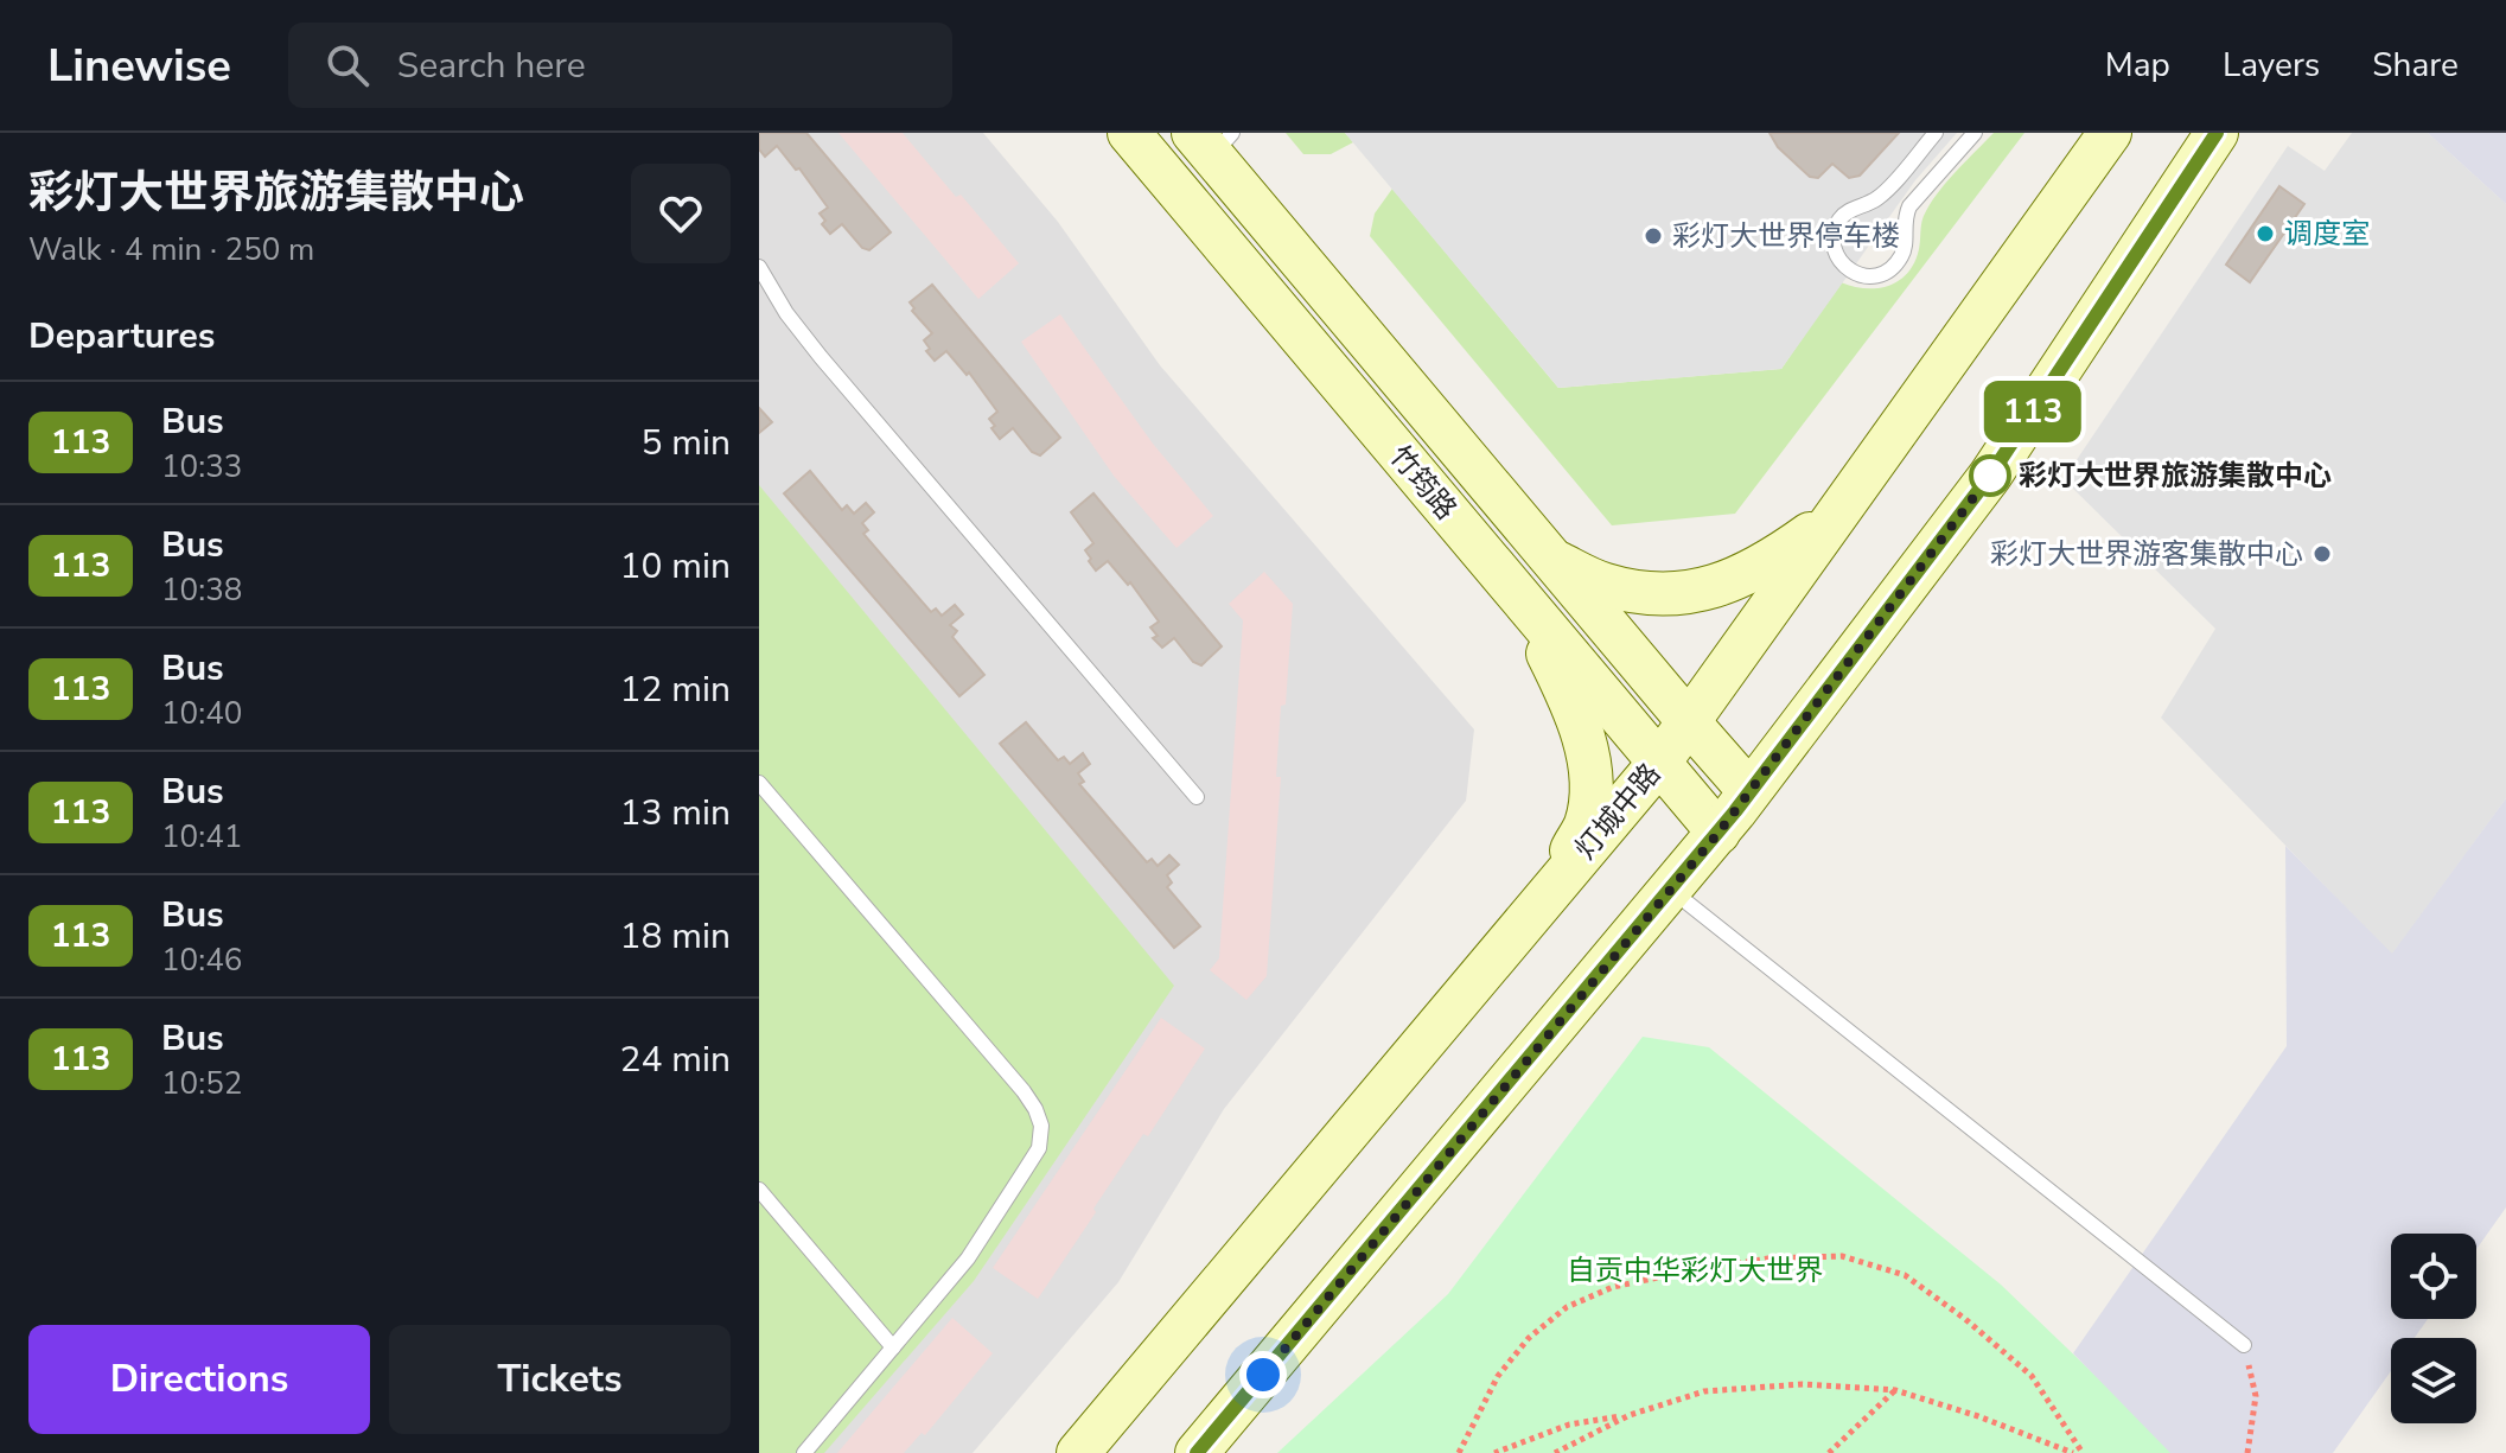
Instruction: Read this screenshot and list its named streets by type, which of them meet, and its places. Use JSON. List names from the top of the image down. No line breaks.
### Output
{"streets":{"main road":["竹筠路","灯城中路"]},"crossings":[["竹筠路","灯城中路"]],"parks":["自贡中华彩灯大世界"],"places":["调度室","彩灯大世界停车楼","彩灯大世界旅游集散中心","彩灯大世界游客集散中心"],"lines":["bus line 113"],"page":{"header":"Linewise","search":"Search here","nav":["Map","Layers","Share"],"heading":[["彩灯大世界旅游集散中心","Walk · 4 min · 250 m"],"Departures"],"on_map":"113","list":[{"mark":"113","name":"Bus","note":"10:33","value":"5 min"},{"mark":"113","name":"Bus","note":"10:38","value":"10 min"},{"mark":"113","name":"Bus","note":"10:40","value":"12 min"},{"mark":"113","name":"Bus","note":"10:41","value":"13 min"},{"mark":"113","name":"Bus","note":"10:46","value":"18 min"},{"mark":"113","name":"Bus","note":"10:52","value":"24 min"}],"buttons":["Directions","Tickets"]}}
